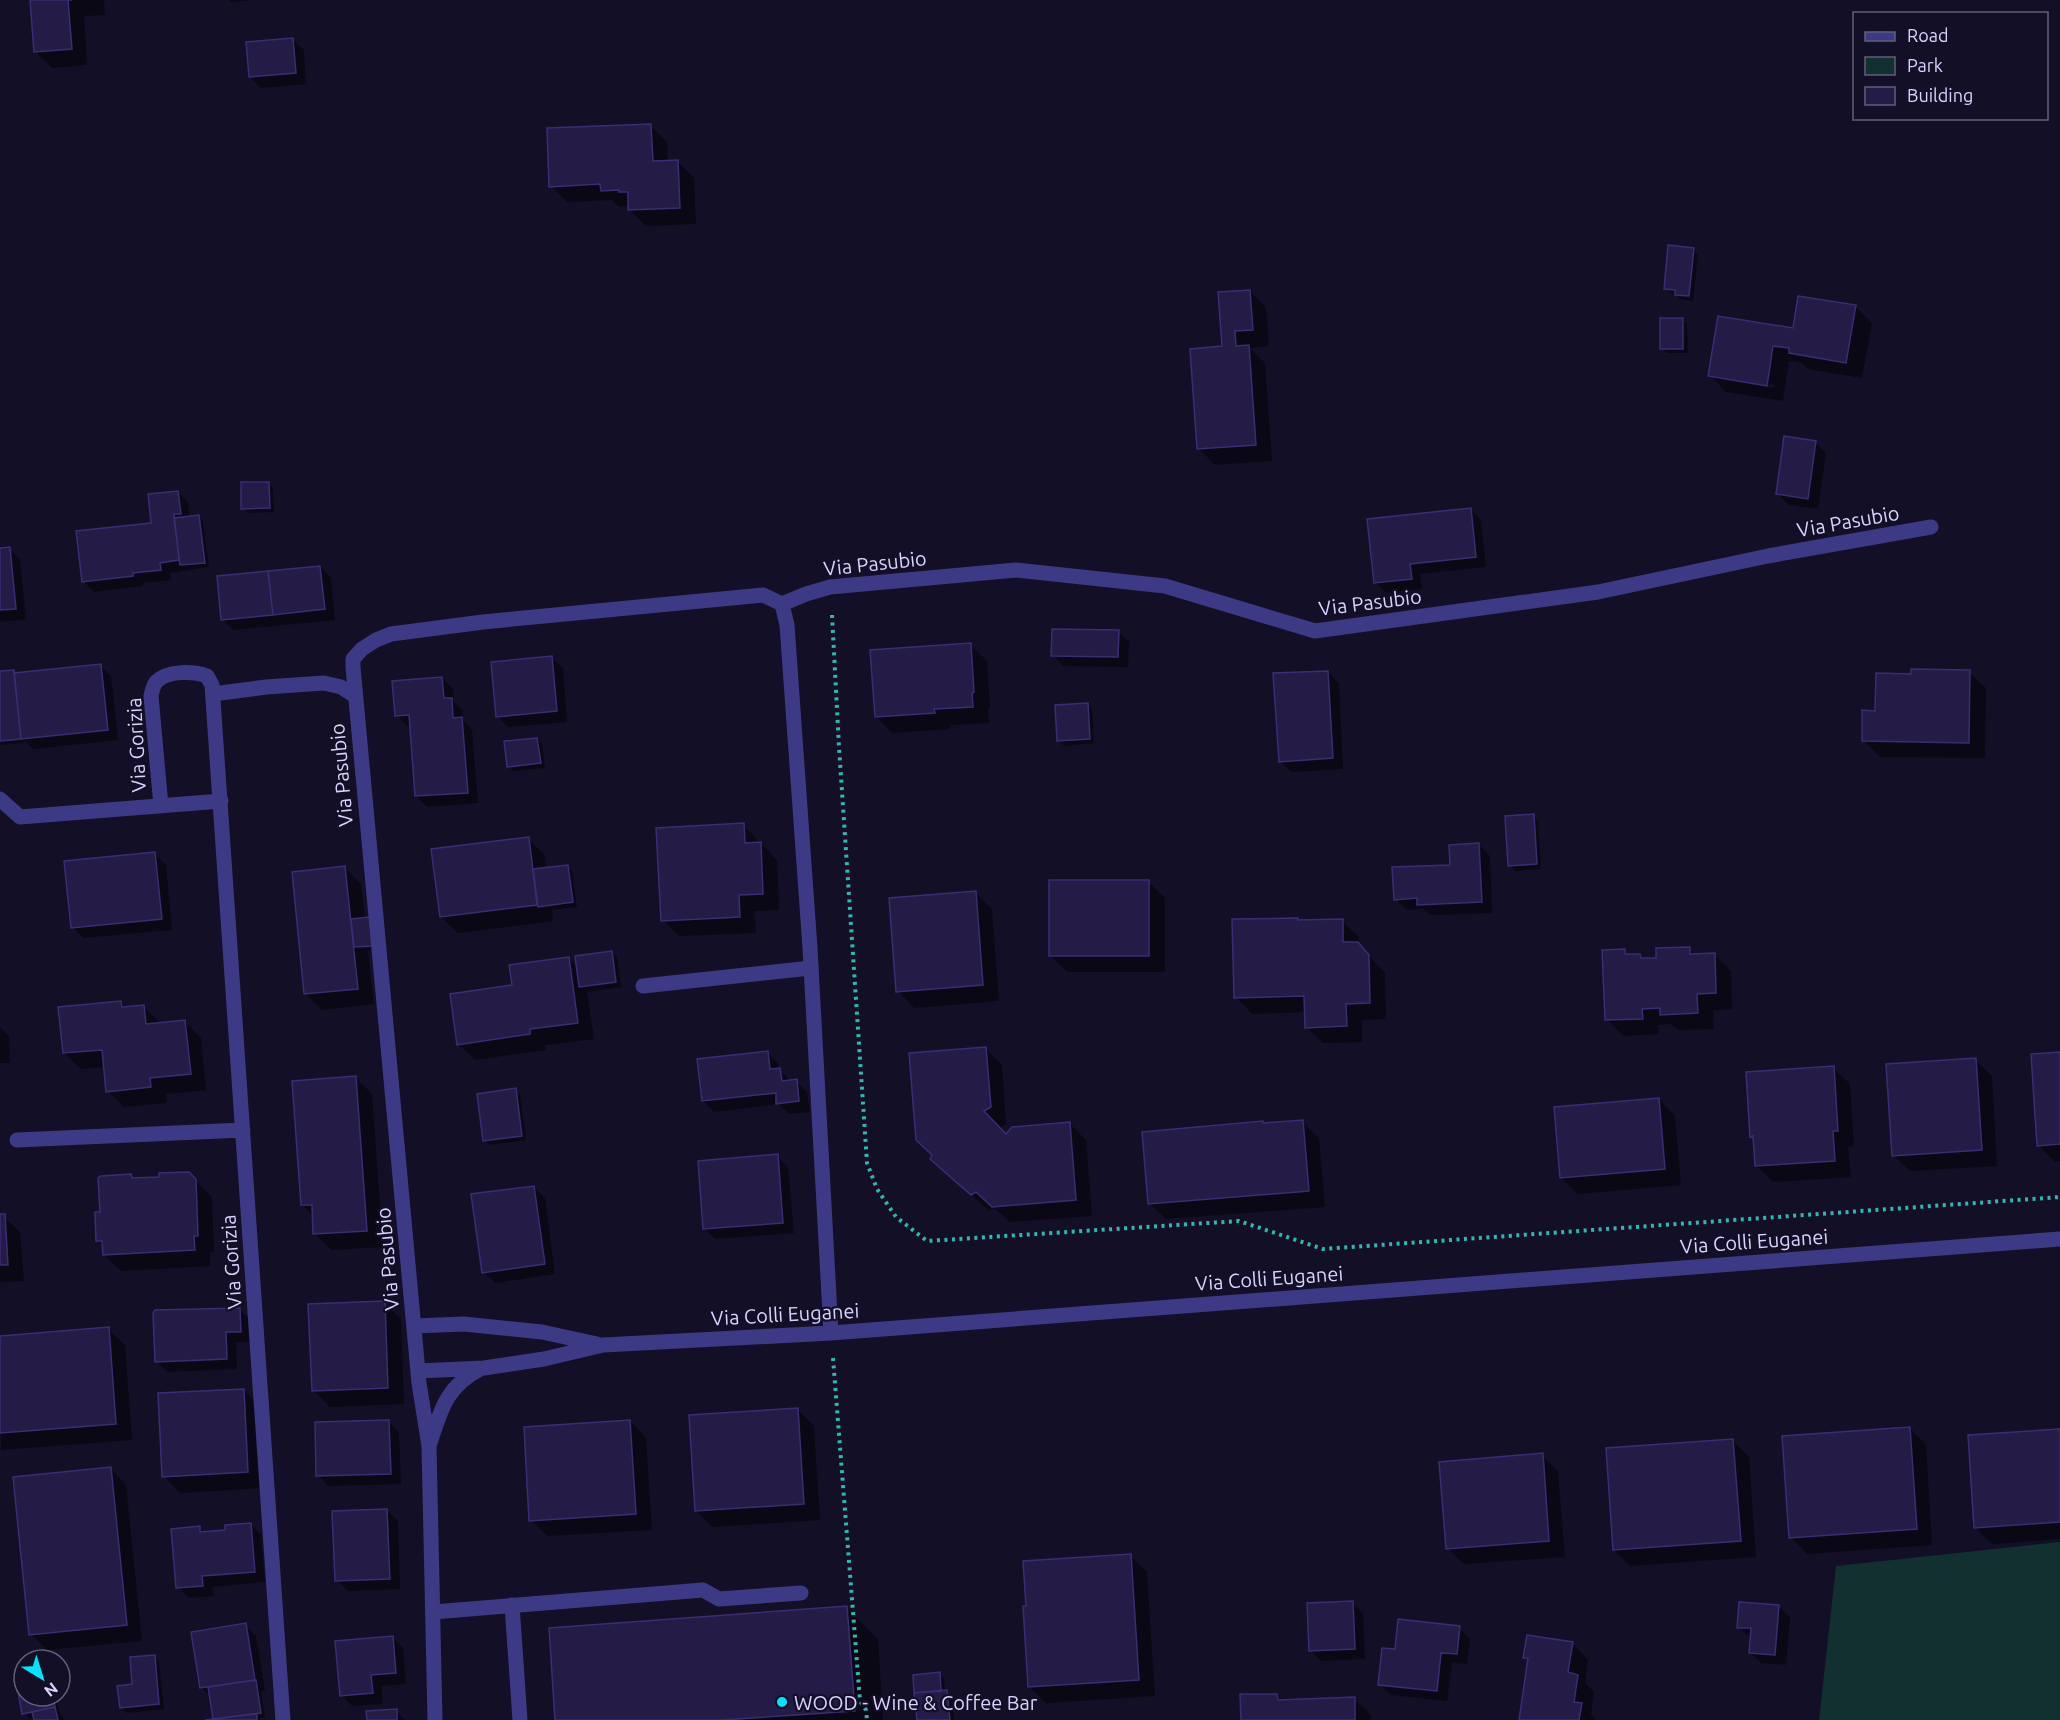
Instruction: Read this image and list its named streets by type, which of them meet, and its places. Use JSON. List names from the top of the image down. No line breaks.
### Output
{"streets":{"street":["Via Pasubio","Via Gorizia","Via Colli Euganei"]},"crossings":[["Via Pasubio","Via Colli Euganei"]],"places":["WOOD - Wine & Coffee Bar"],"legend":["Road","Park","Building"],"north":"bottom right"}
